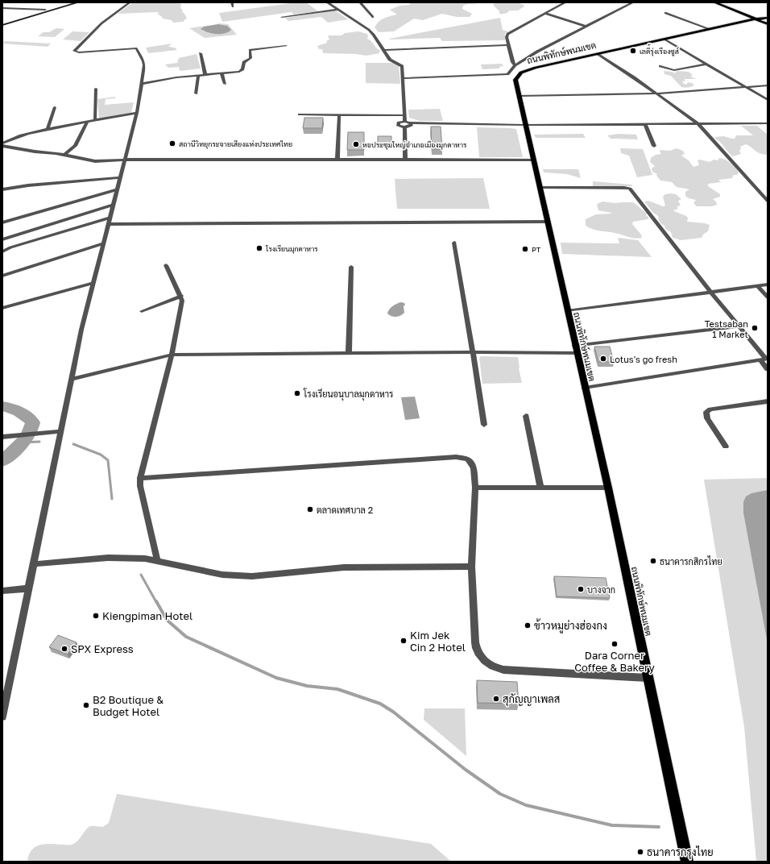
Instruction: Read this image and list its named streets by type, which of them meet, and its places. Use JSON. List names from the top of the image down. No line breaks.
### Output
{"streets":{"main road":["ถนนพิทักษ์พนมเขต"]},"places":["เลดี้รุ่งเรืองชูส์","สถานีวิทยุกระจายเสียงแห่งประเทศไทย","หอประชุมใหญ่อำเภอเมืองมุกดาหาร","โรงเรียนมุกดาหาร","PT","Testsaban 1 Market","Lotus's go fresh","โรงเรียนอนุบาลมุกดาหาร","ตลาดเทศบาล 2","ธนาคารกสิกรไทย","บางจาก","Kiengpiman Hotel","ข้าวหมูย่างฮ่องกง","Kim Jek Cin 2 Hotel","Dara Corner Coffee & Bakery","SPX Express","สุกัญญาเพลส","B2 Boutique & Budget Hotel","ธนาคารกรุงไทย"]}
